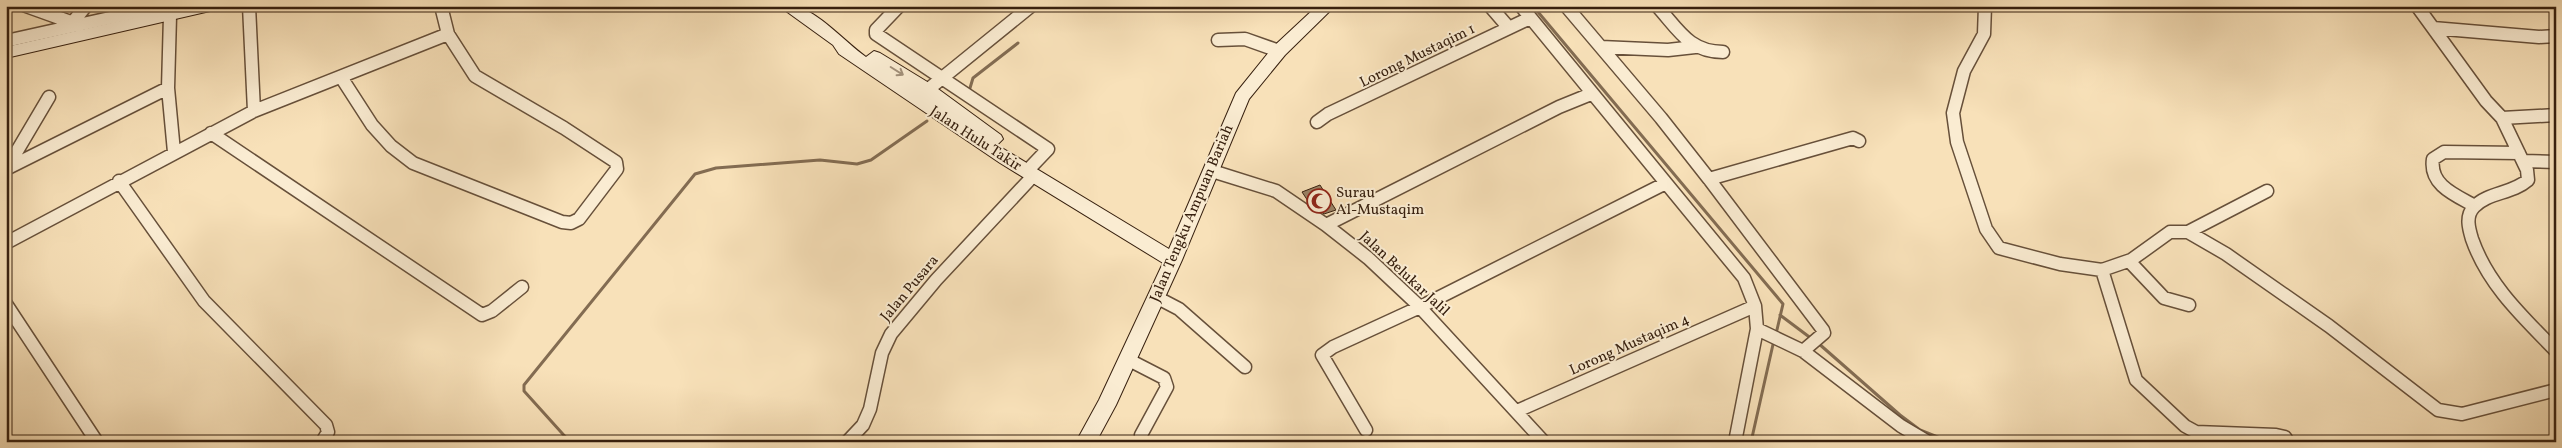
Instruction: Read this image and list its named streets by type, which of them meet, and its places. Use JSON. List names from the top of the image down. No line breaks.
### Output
{"streets":{"street":["Lorong Mustaqim 1","Jalan Hulu Takir","Jalan Tengku Ampuan Bariah","Jalan Belukar Jalil","Jalan Pusara","Lorong Mustaqim 4"]},"crossings":[["Jalan Hulu Takir","Jalan Tengku Ampuan Bariah"],["Jalan Hulu Takir","Jalan Pusara"],["Jalan Tengku Ampuan Bariah","Jalan Belukar Jalil"],["Jalan Belukar Jalil","Lorong Mustaqim 4"]],"places":{"mosque":["Surau Al-Mustaqim"]}}
